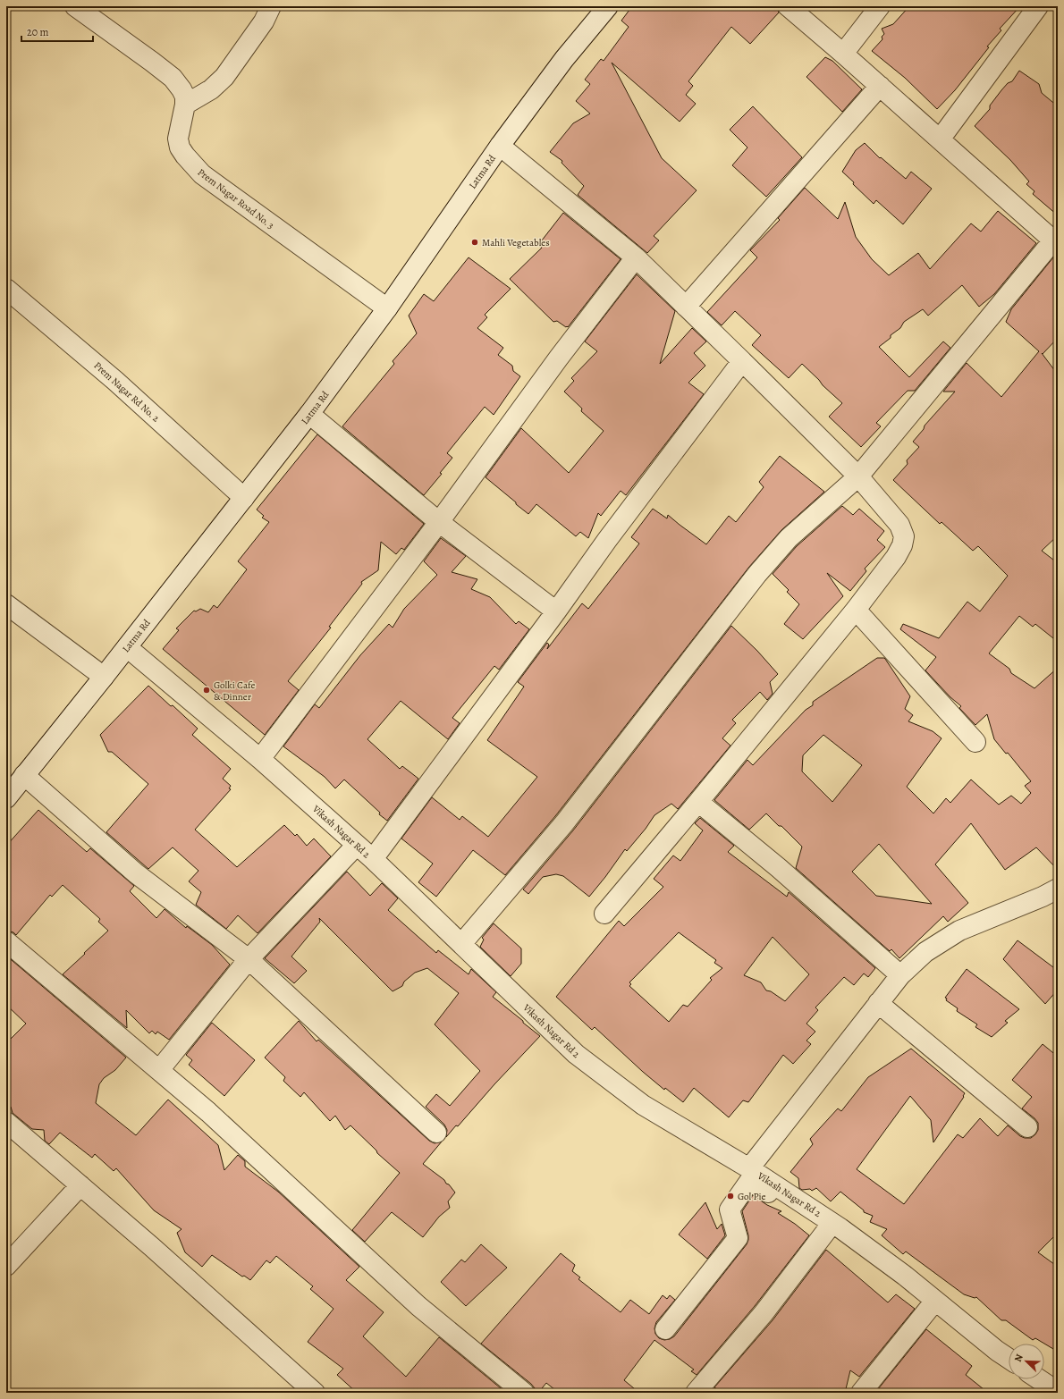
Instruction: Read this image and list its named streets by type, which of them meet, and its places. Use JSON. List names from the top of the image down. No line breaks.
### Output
{"streets":{"street":["Latma Rd","Prem Nagar Road No. 3","Prem Nagar Rd No. 2","Vikash Nagar Rd 2"]},"crossings":[["Latma Rd","Prem Nagar Road No. 3"],["Latma Rd","Prem Nagar Rd No. 2"],["Latma Rd","Vikash Nagar Rd 2"]],"places":["Mahli Vegetables","Golki Cafe & Dinner","Gol Pie"],"scale_bar":"20 m","north":"top left"}
